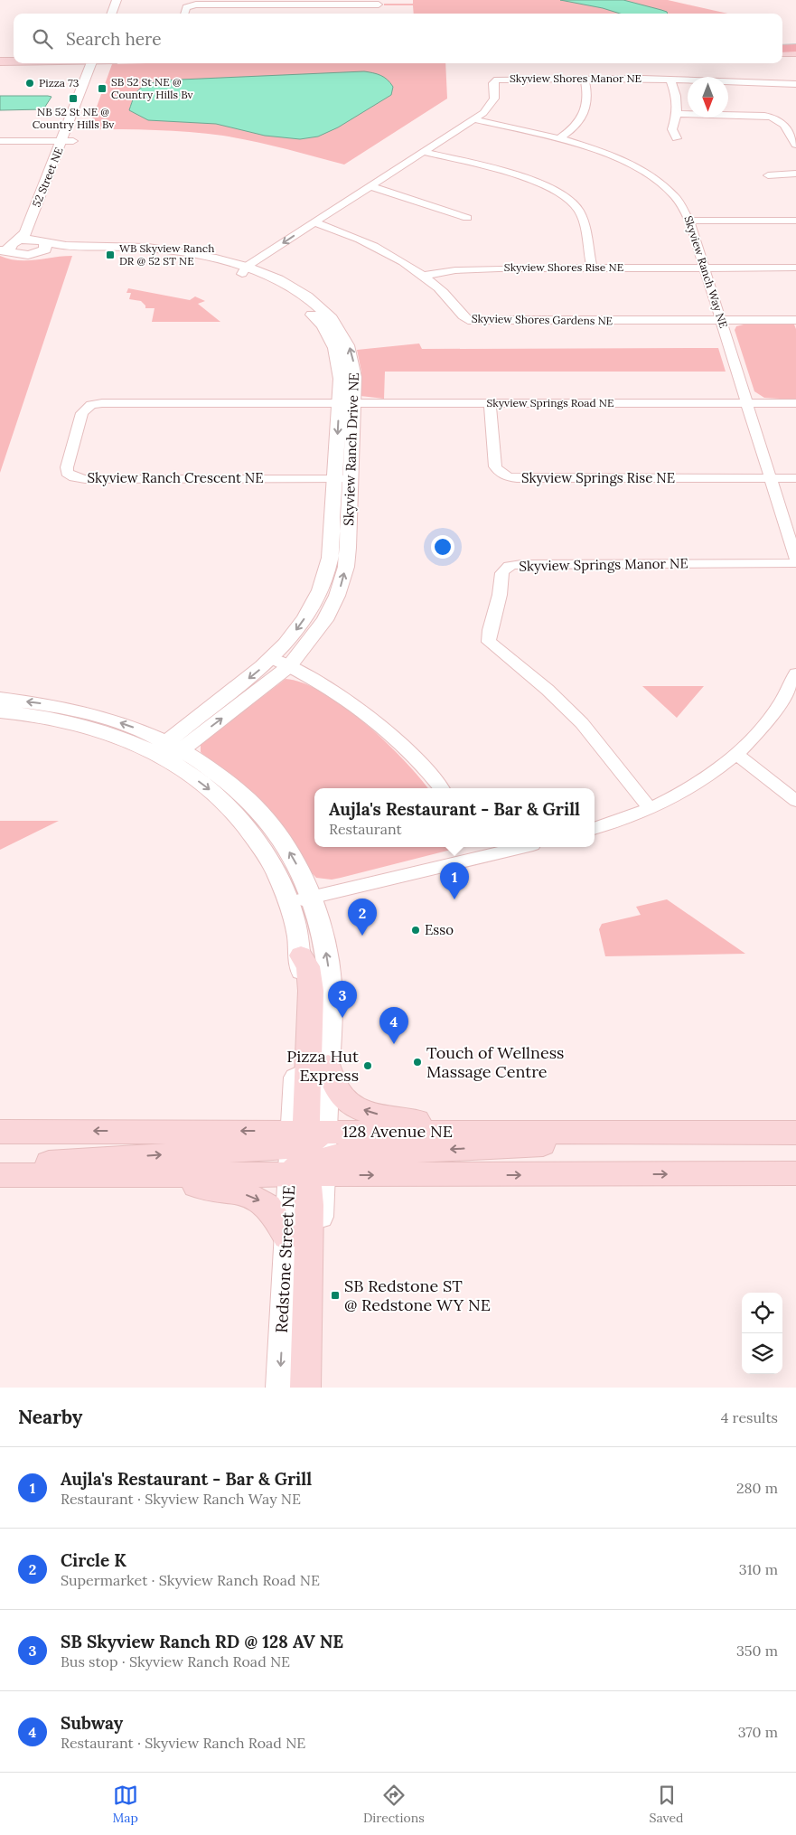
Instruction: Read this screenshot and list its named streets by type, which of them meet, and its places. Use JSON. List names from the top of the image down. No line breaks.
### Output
{"streets":{"main road":["128 Avenue NE"],"street":["Skyview Shores Manor NE","52 Street NE","Skyview Shores Rise NE","Skyview Ranch Way NE","Skyview Shores Gardens NE","Skyview Springs Road NE","Skyview Ranch Drive NE","Skyview Ranch Crescent NE","Skyview Springs Rise NE","Skyview Springs Manor NE","Redstone Street NE"]},"crossings":[["Skyview Shores Manor NE","Skyview Ranch Way NE"],["Skyview Shores Manor NE","Skyview Shores Gardens NE"],["Skyview Shores Manor NE","Skyview Ranch Drive NE"],["52 Street NE","Skyview Ranch Drive NE"],["Skyview Shores Rise NE","Skyview Ranch Way NE"],["Skyview Shores Rise NE","Skyview Shores Gardens NE"],["Skyview Ranch Way NE","Skyview Shores Gardens NE"],["Skyview Ranch Way NE","Skyview Springs Road NE"],["Skyview Ranch Way NE","Skyview Springs Rise NE"],["Skyview Springs Road NE","Skyview Ranch Drive NE"],["Skyview Springs Road NE","Skyview Ranch Crescent NE"],["Skyview Springs Road NE","Skyview Springs Rise NE"],["Skyview Ranch Drive NE","Skyview Ranch Crescent NE"],["128 Avenue NE","Redstone Street NE"]],"places":{"other":["Pizza 73","Esso","Touch of Wellness Massage Centre","Pizza Hut Express"],"transit":["SB 52 St NE @ Country Hills Bv","NB 52 St NE @ Country Hills Bv","WB Skyview Ranch DR @ 52 ST NE","SB Redstone ST @ Redstone WY NE"]},"north":"bottom","page":{"search":"Search here","popup":["Aujla's Restaurant - Bar & Grill","Restaurant"],"pins":["1","2","3","4"],"heading":["Nearby","4 results"],"list":[{"mark":"1","name":"Aujla's Restaurant - Bar & Grill","note":"Restaurant · Skyview Ranch Way NE","value":"280 m"},{"mark":"2","name":"Circle K","note":"Supermarket · Skyview Ranch Road NE","value":"310 m"},{"mark":"3","name":"SB Skyview Ranch RD @ 128 AV NE","note":"Bus stop · Skyview Ranch Road NE","value":"350 m"},{"mark":"4","name":"Subway","note":"Restaurant · Skyview Ranch Road NE","value":"370 m"}],"nav":["Map","Directions","Saved"]}}
